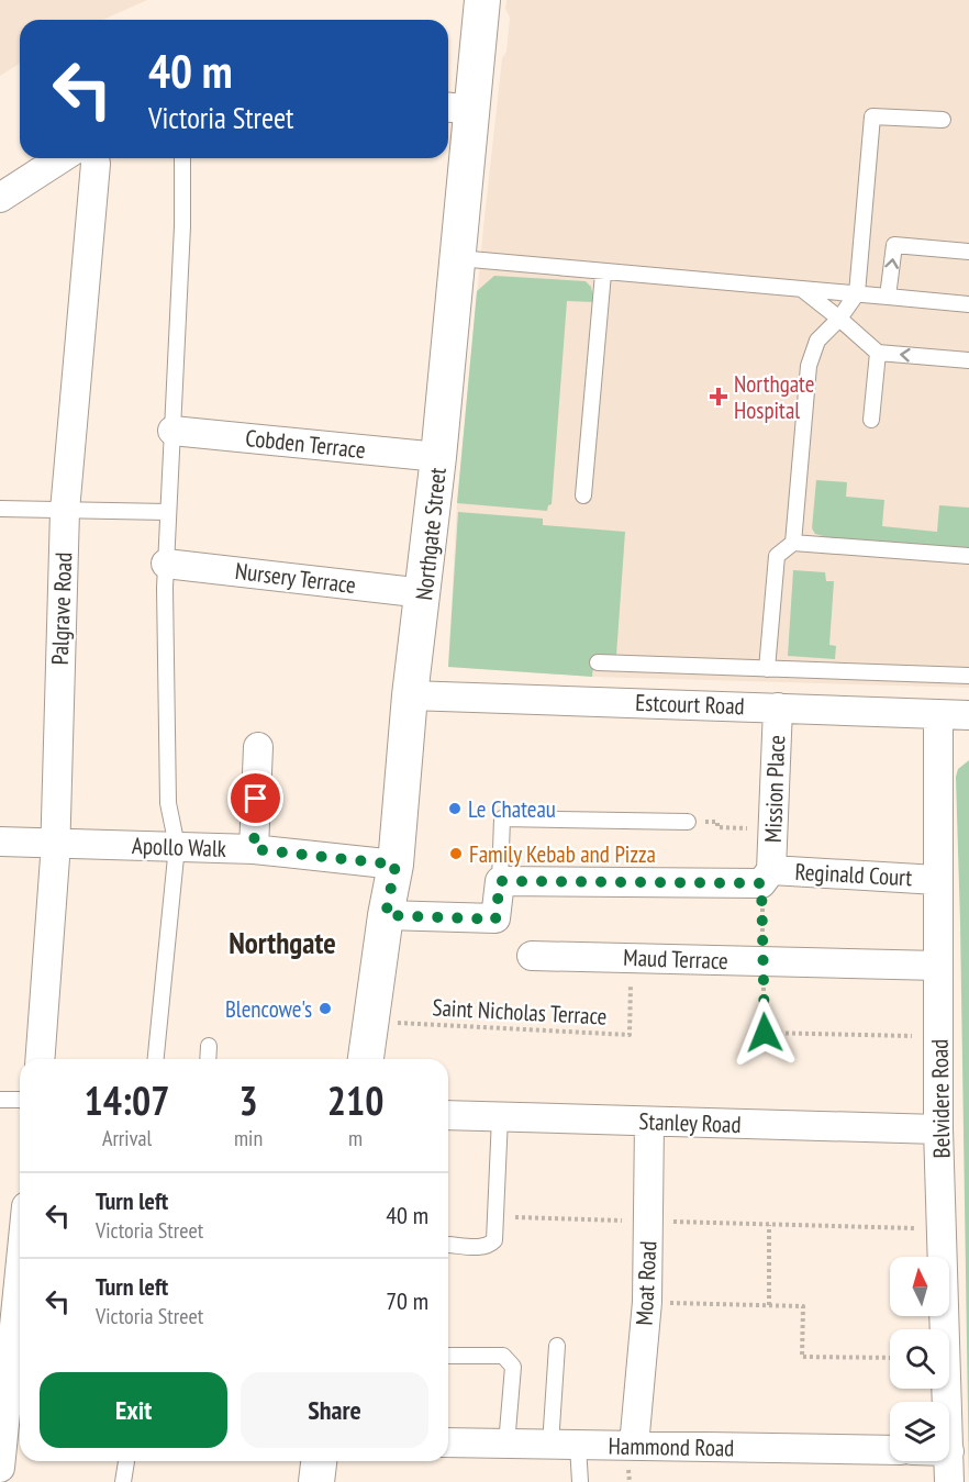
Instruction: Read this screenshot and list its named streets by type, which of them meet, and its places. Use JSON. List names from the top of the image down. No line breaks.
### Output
{"streets":{"street":["Cobden Terrace","Northgate Street","Nursery Terrace","Palgrave Road","Estcourt Road","Mission Place","Apollo Walk","Reginald Court","Maud Terrace","Belvidere Road","Stanley Road","Moat Road","Hammond Road"],"path":["Saint Nicholas Terrace"]},"crossings":[["Cobden Terrace","Northgate Street"],["Northgate Street","Nursery Terrace"],["Northgate Street","Estcourt Road"],["Northgate Street","Apollo Walk"],["Northgate Street","Saint Nicholas Terrace"],["Palgrave Road","Apollo Walk"],["Estcourt Road","Mission Place"],["Estcourt Road","Belvidere Road"],["Mission Place","Reginald Court"],["Reginald Court","Belvidere Road"],["Maud Terrace","Saint Nicholas Terrace"],["Maud Terrace","Belvidere Road"],["Belvidere Road","Stanley Road"],["Stanley Road","Moat Road"],["Moat Road","Hammond Road"]],"districts":["Northgate"],"places":{"health":["Northgate Hospital"],"other":["Le Chateau","Family Kebab and Pizza","Blencowe's"]},"north":"top","page":{"turn":["40 m","Victoria Street"],"eta":["14:07","Arrival","3","min","210","m"],"list":[{"name":"Turn left","note":"Victoria Street","value":"40 m"},{"name":"Turn left","note":"Victoria Street","value":"70 m"}],"buttons":["Exit","Share"]}}
